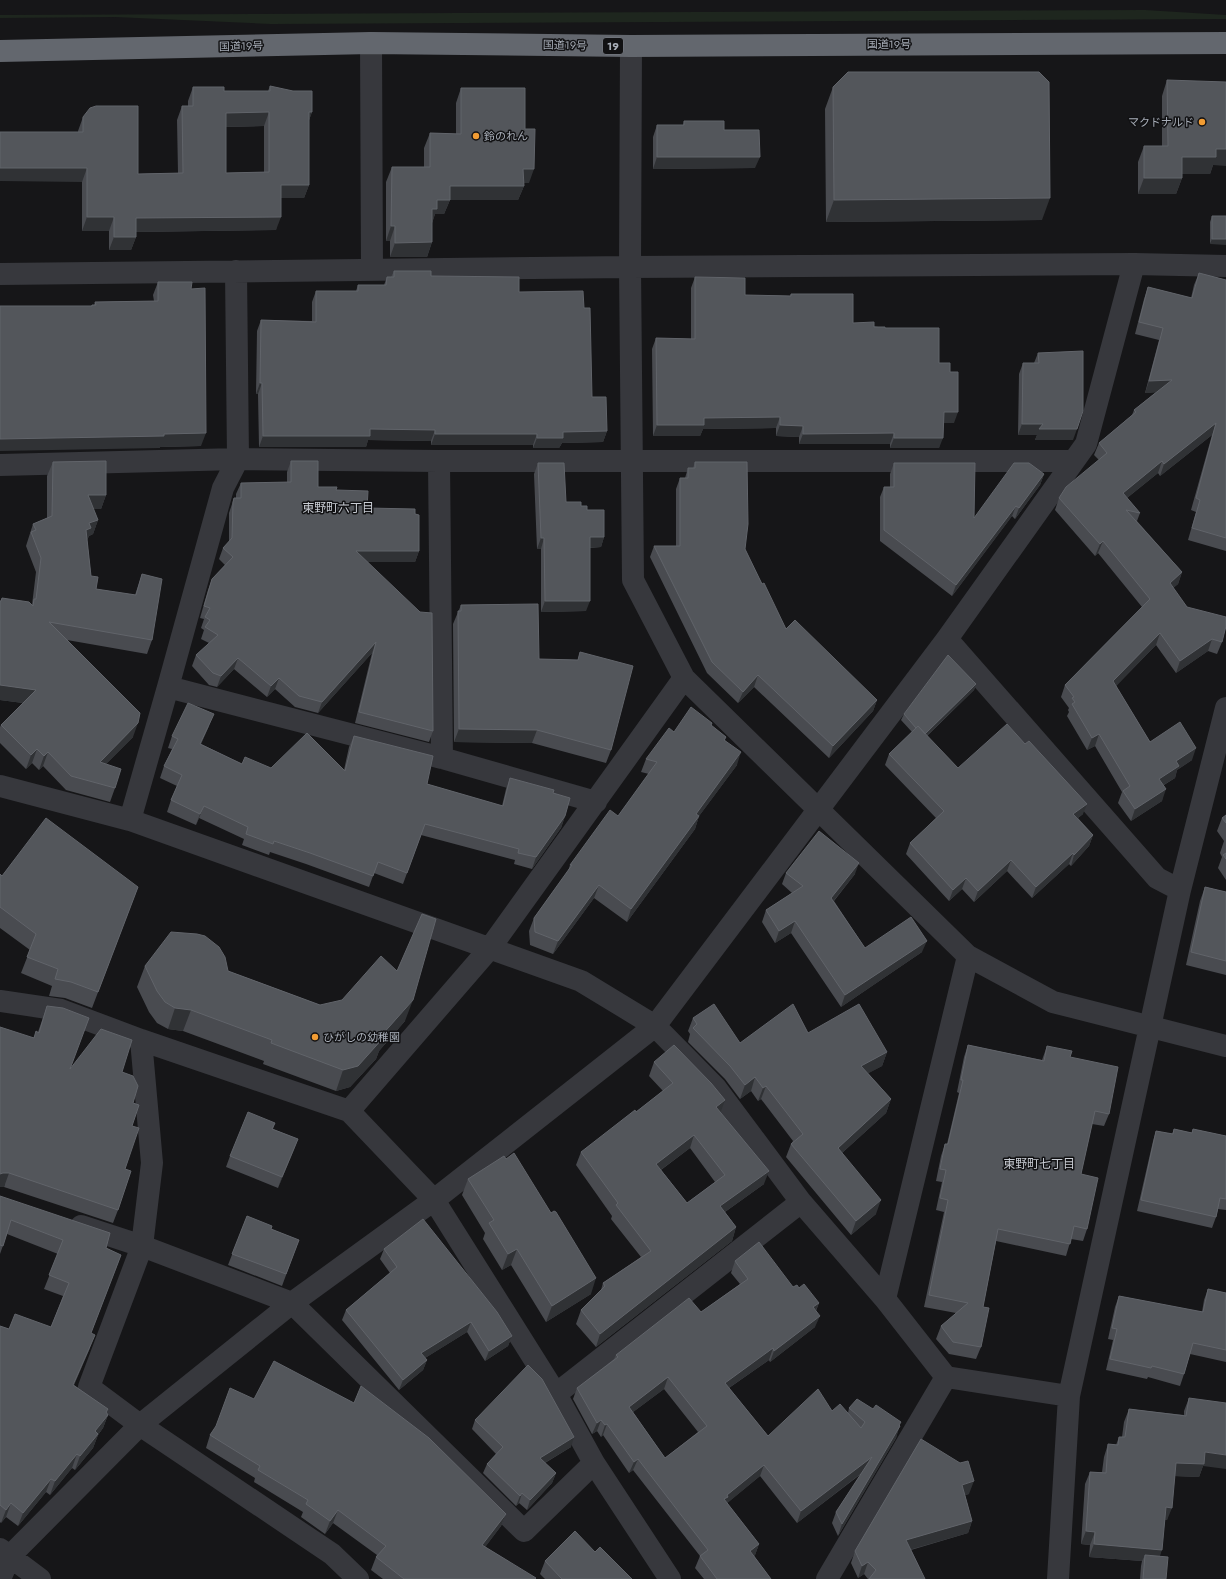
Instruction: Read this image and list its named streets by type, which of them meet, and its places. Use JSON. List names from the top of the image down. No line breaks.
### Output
{"streets":{"highway":["国道19号","19"]},"districts":["東野町六丁目","東野町七丁目"],"places":["マクドナルド","鈴のれん","ひがしの幼稚園"]}
